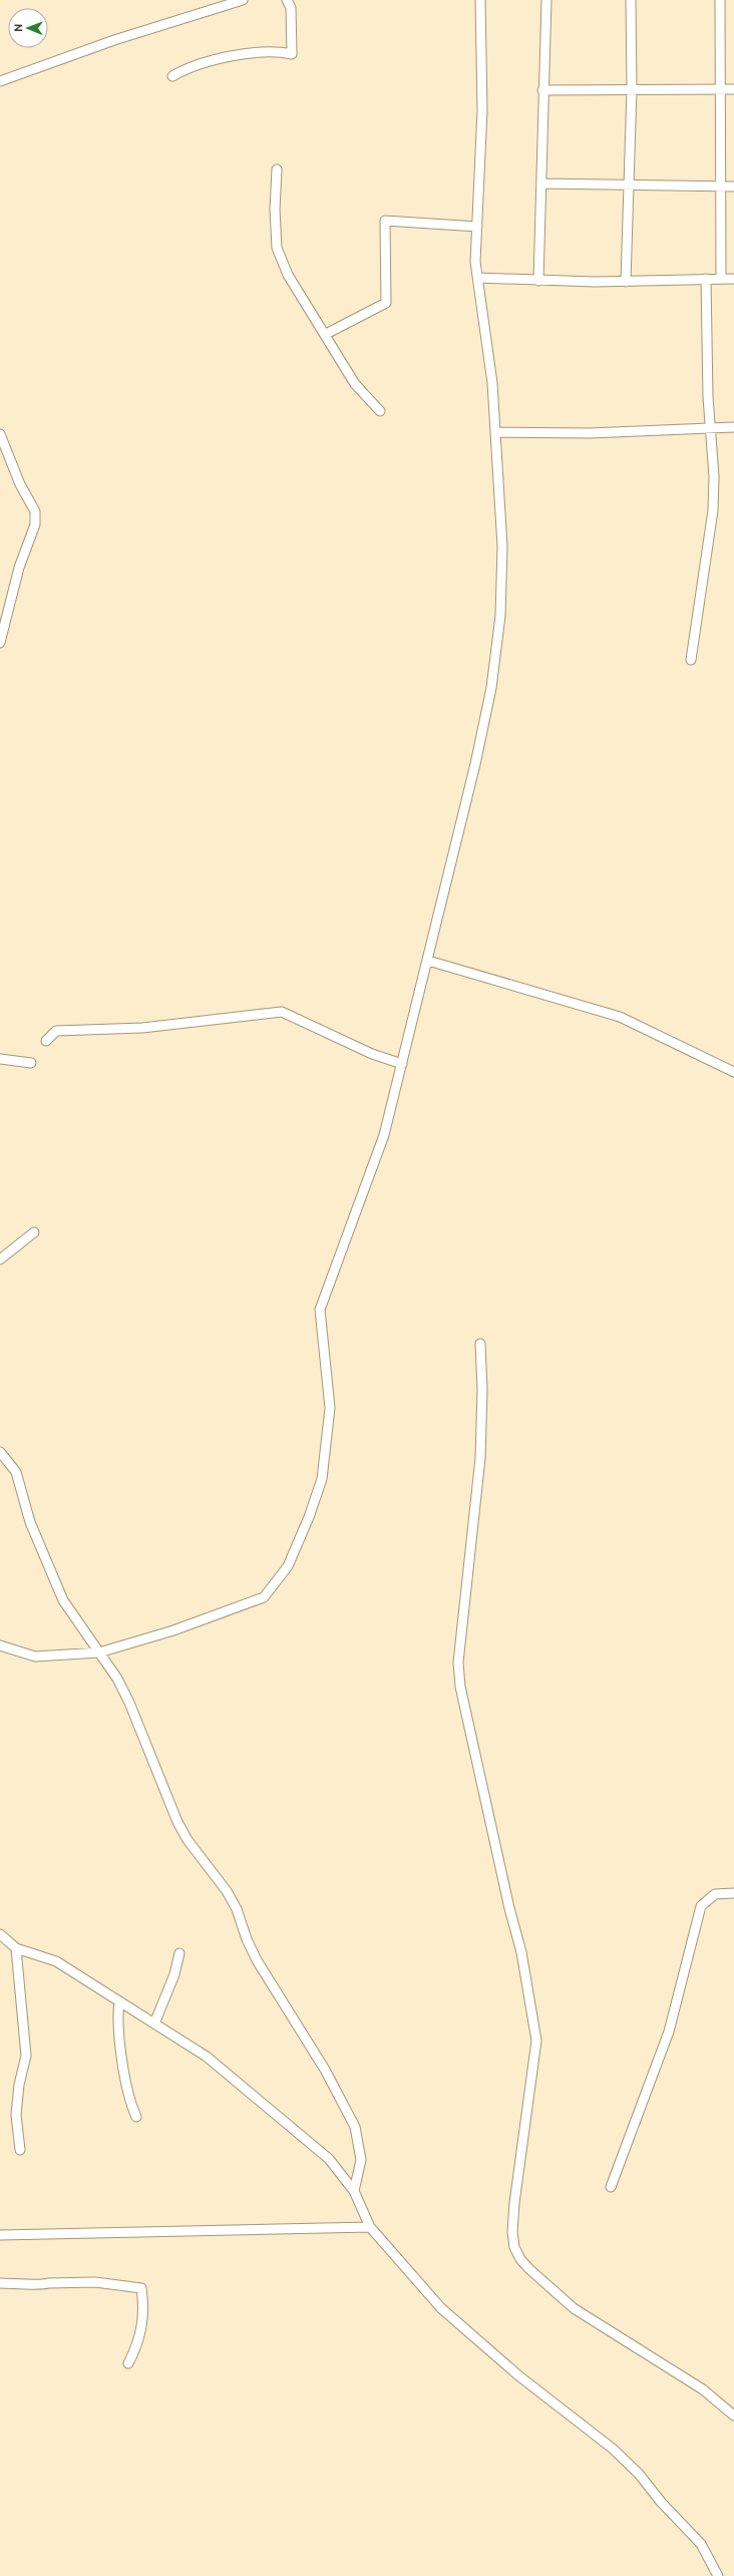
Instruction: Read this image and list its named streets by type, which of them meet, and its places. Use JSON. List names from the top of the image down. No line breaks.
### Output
{"north":"left"}
